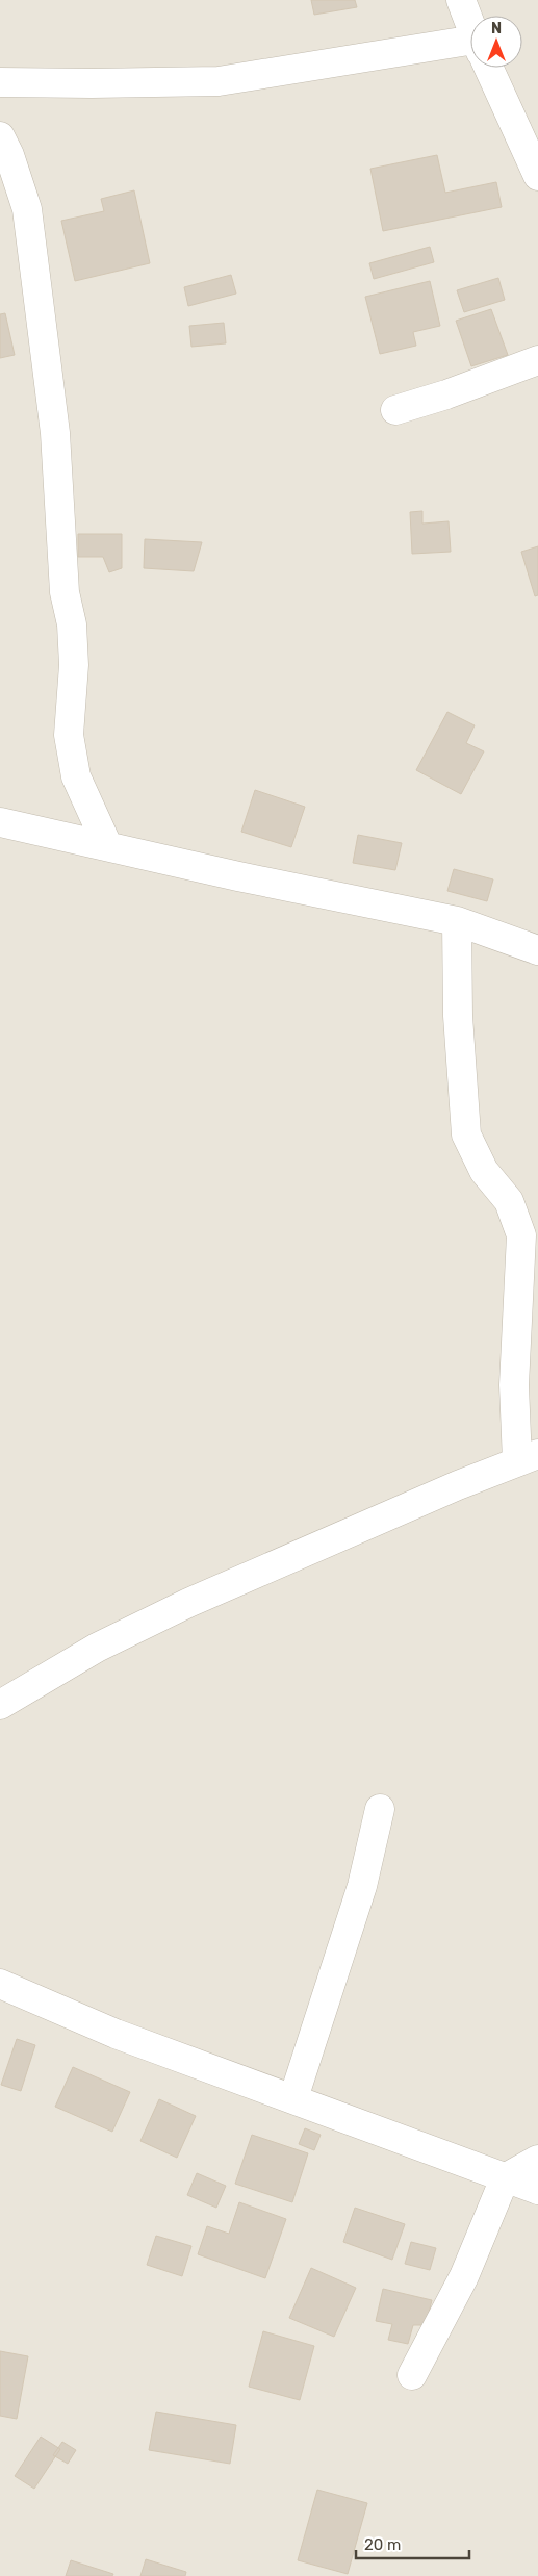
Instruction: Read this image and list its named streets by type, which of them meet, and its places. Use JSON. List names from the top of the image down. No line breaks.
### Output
{"scale_bar":"20 m","north":"top"}
